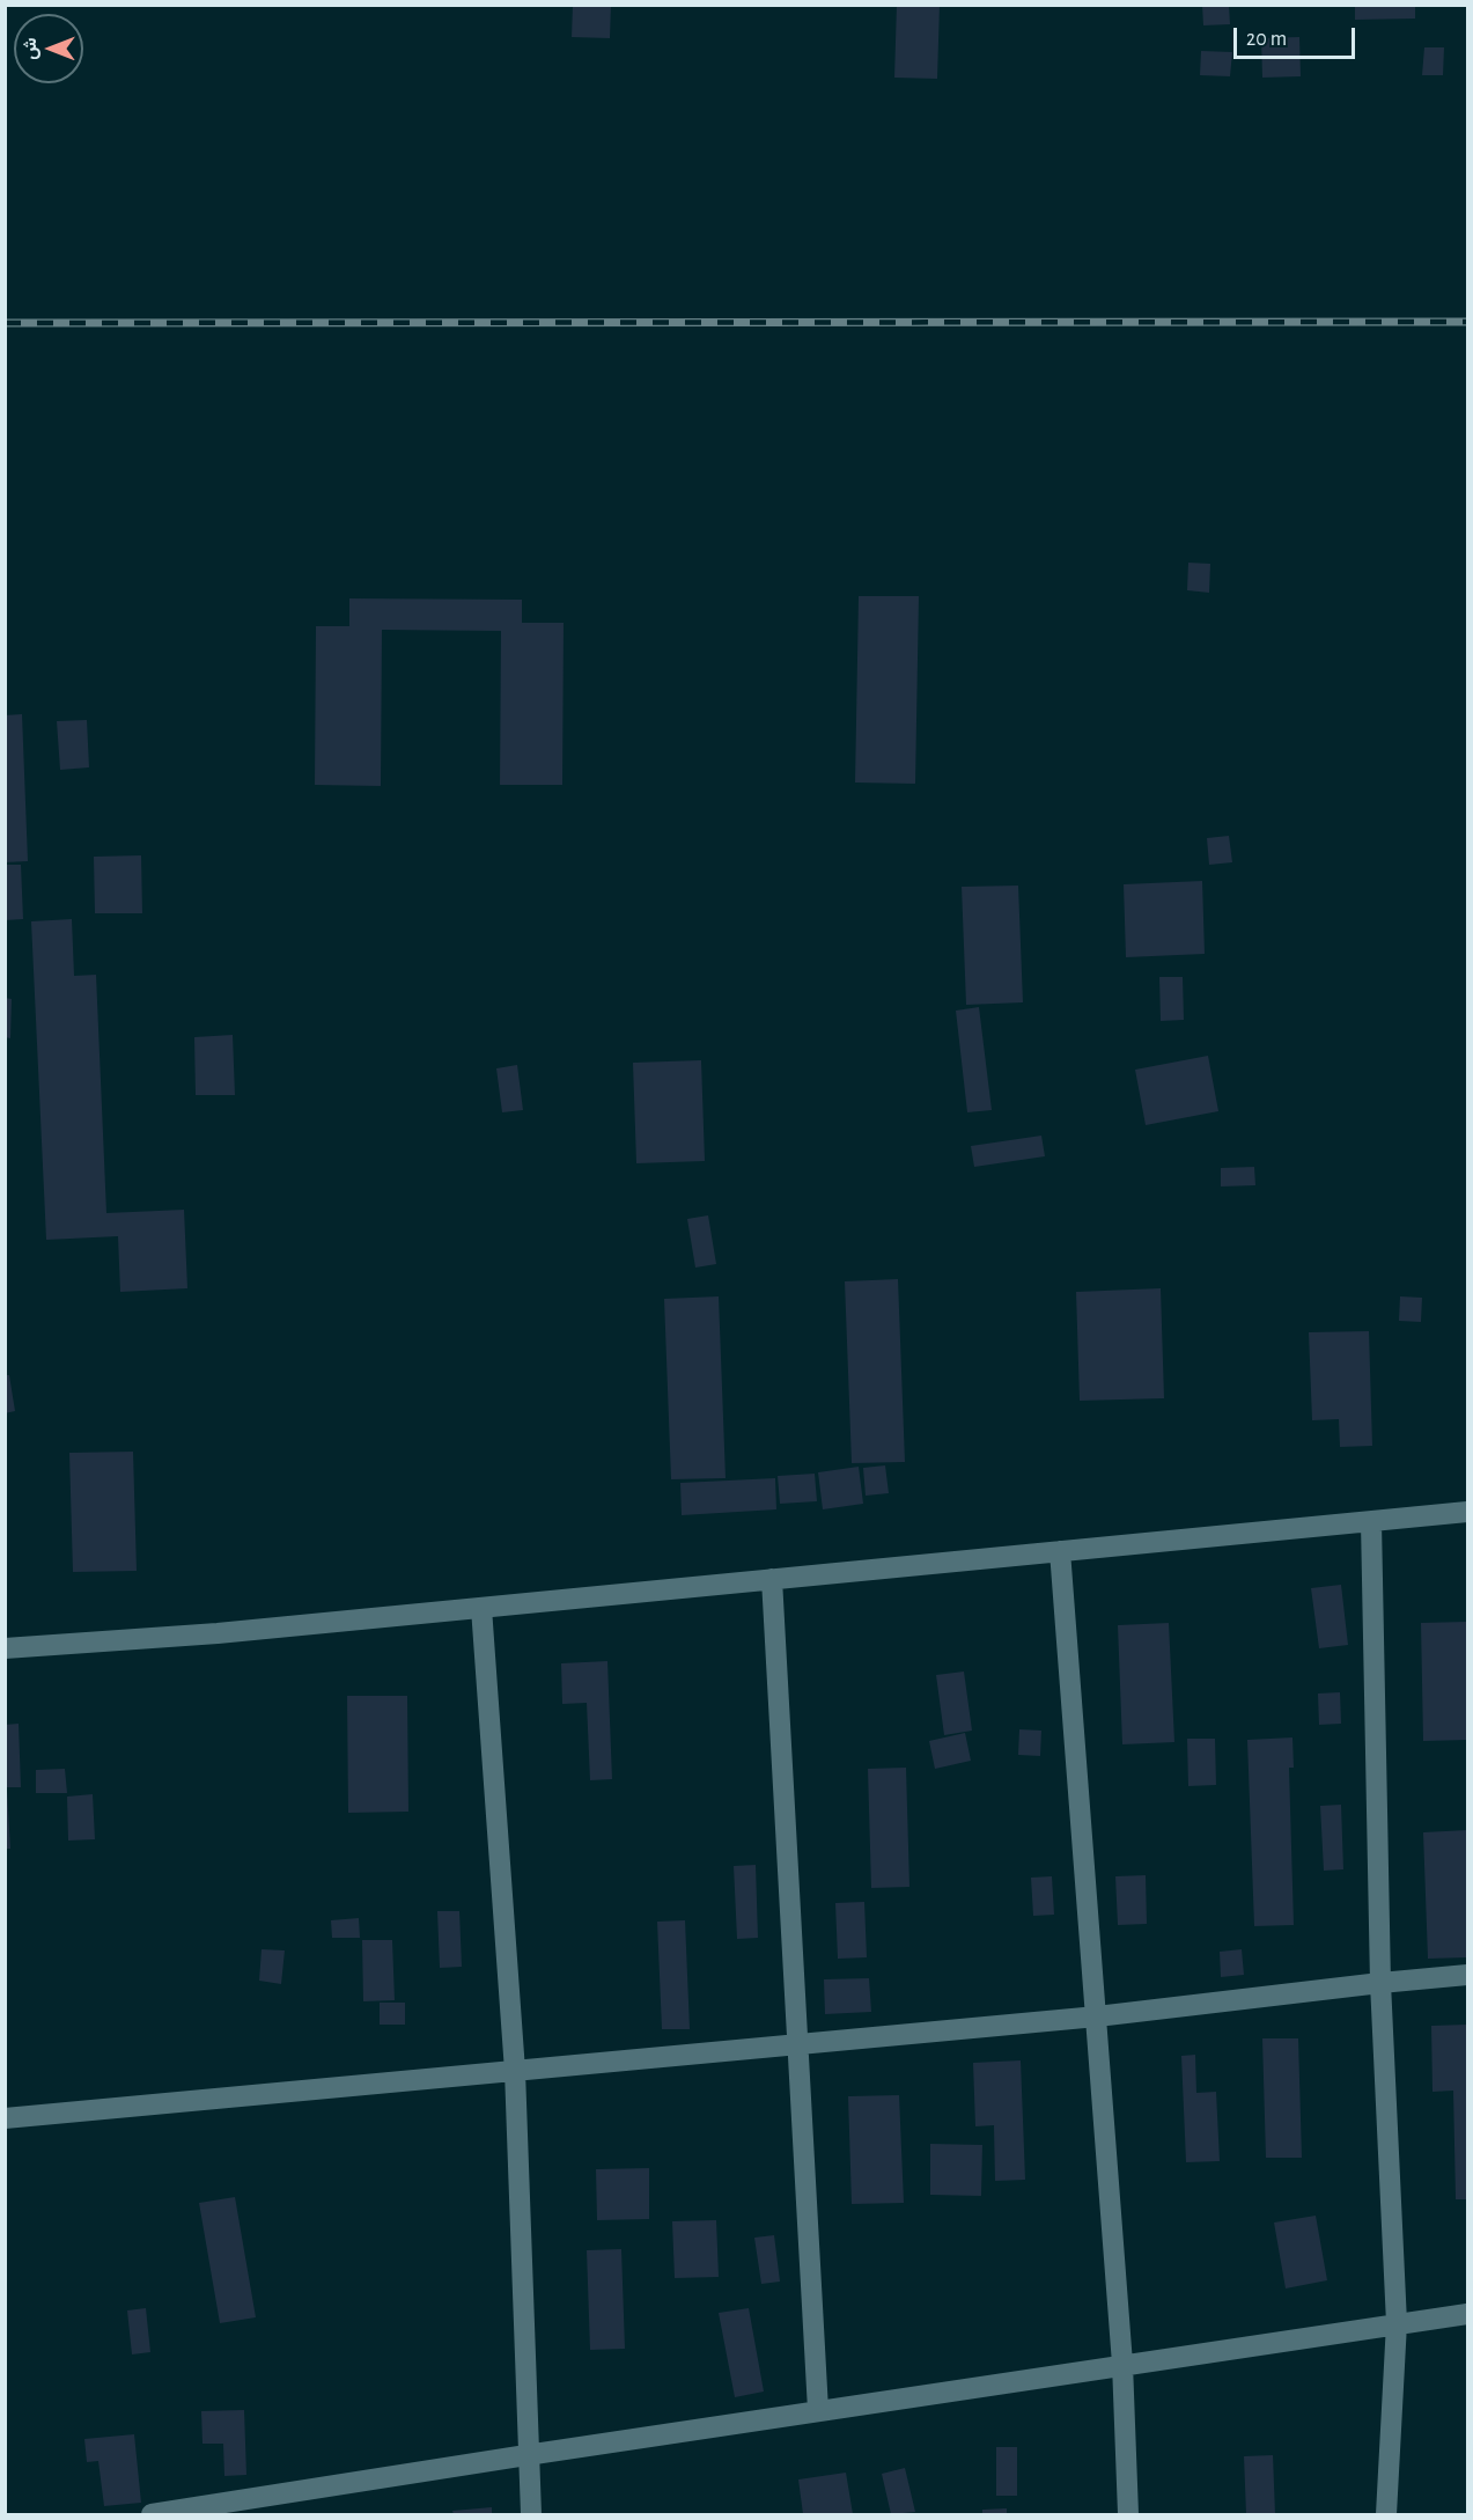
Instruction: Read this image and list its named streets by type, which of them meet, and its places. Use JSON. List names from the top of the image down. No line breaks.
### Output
{"scale_bar":"20 m","north":"left"}
